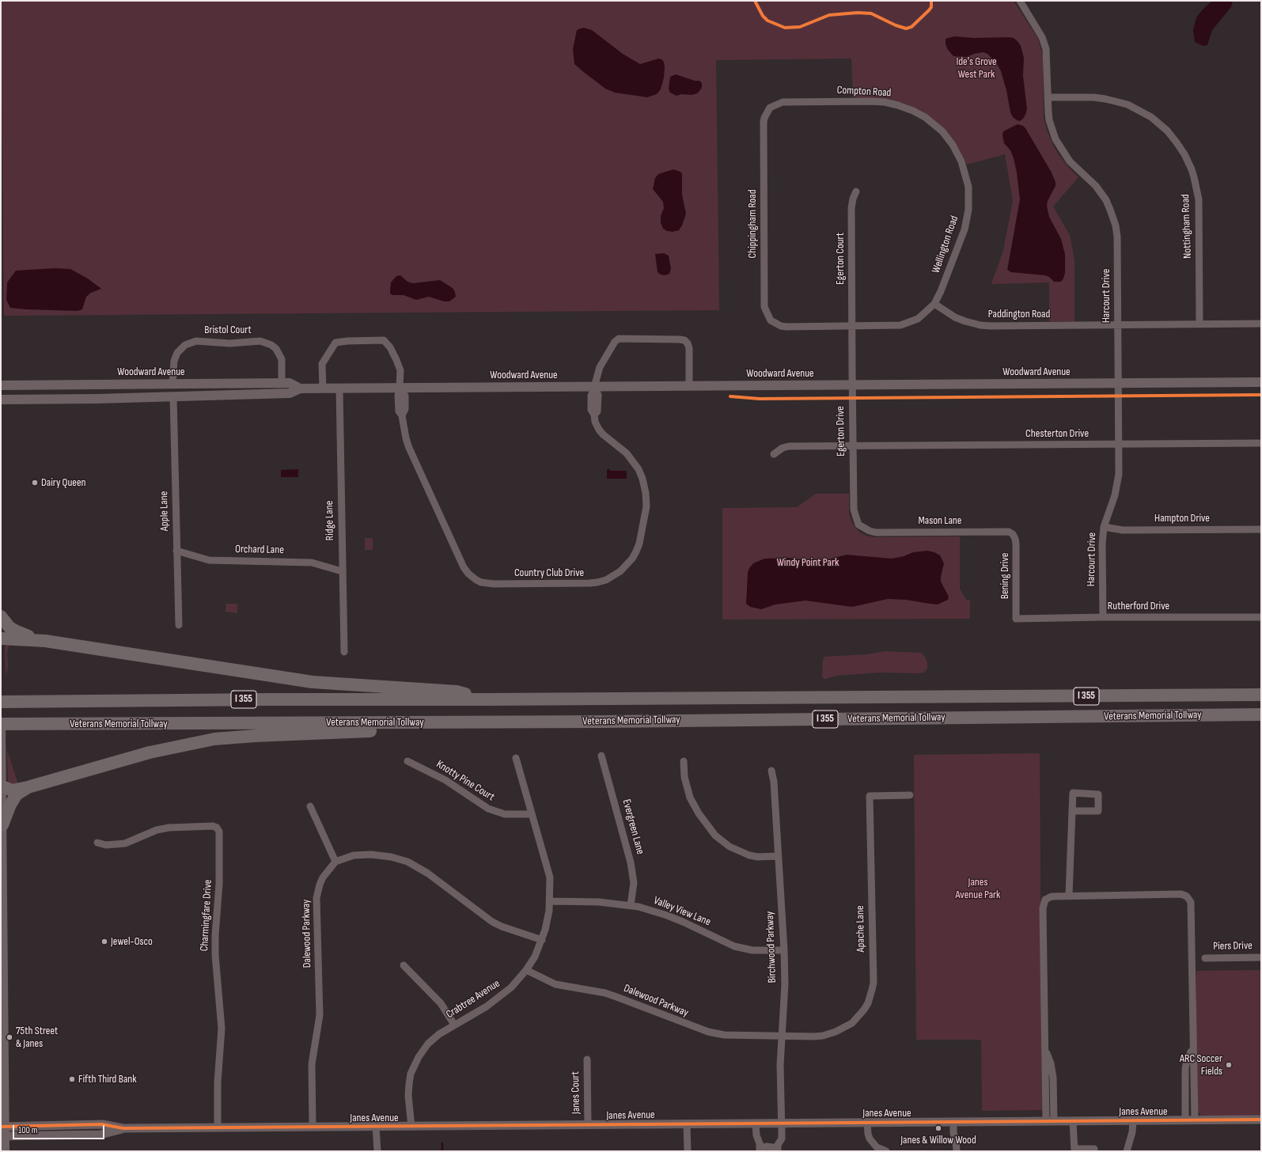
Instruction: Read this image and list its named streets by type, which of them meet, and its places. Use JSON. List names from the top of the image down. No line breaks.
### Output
{"streets":{"highway":["I 355","Veterans Memorial Tollway"],"main road":["Woodward Avenue"],"street":["Compton Road","Chippingham Road","Nottingham Road","Wellington Road","Egerton Court","Harcourt Drive","Paddington Road","Bristol Court","Egerton Drive","Chesterton Drive","Apple Lane","Hampton Drive","Ridge Lane","Mason Lane","Orchard Lane","Country Club Drive","Bening Drive","Rutherford Drive","Knotty Pine Court","Evergreen Lane","Valley View Lane","Charmingfare Drive","Apache Lane","Dalewood Parkway","Piers Drive","Birchwood Parkway","Crabtree Avenue","Janes Court","Janes Avenue"]},"crossings":[["Compton Road","Chippingham Road"],["Compton Road","Wellington Road"],["Chippingham Road","Egerton Court"],["Chippingham Road","Egerton Drive"],["Nottingham Road","Harcourt Drive"],["Nottingham Road","Paddington Road"],["Wellington Road","Paddington Road"],["Egerton Court","Egerton Drive"],["Harcourt Drive","Paddington Road"],["Harcourt Drive","Woodward Avenue"],["Harcourt Drive","Chesterton Drive"],["Harcourt Drive","Hampton Drive"],["Harcourt Drive","Rutherford Drive"],["Bristol Court","Woodward Avenue"],["Woodward Avenue","Egerton Drive"],["Woodward Avenue","Apple Lane"],["Woodward Avenue","Ridge Lane"],["Woodward Avenue","Country Club Drive"],["Egerton Drive","Chesterton Drive"],["Egerton Drive","Mason Lane"],["Apple Lane","Orchard Lane"],["Ridge Lane","Orchard Lane"],["Mason Lane","Bening Drive"],["Bening Drive","Rutherford Drive"],["Knotty Pine Court","Crabtree Avenue"],["Evergreen Lane","Valley View Lane"],["Valley View Lane","Birchwood Parkway"],["Valley View Lane","Crabtree Avenue"],["Charmingfare Drive","Janes Avenue"],["Apache Lane","Dalewood Parkway"],["Apache Lane","Birchwood Parkway"],["Dalewood Parkway","Birchwood Parkway"],["Dalewood Parkway","Crabtree Avenue"],["Dalewood Parkway","Janes Avenue"],["Birchwood Parkway","Janes Avenue"],["Crabtree Avenue","Janes Avenue"],["Janes Court","Janes Avenue"]],"parks":["Ide's Grove West Park","Windy Point Park","Janes Avenue Park"],"places":["Dairy Queen","Jewel-Osco","75th Street & Janes","ARC Soccer Fields","Fifth Third Bank","Janes & Willow Wood"],"scale_bar":"100 m"}
